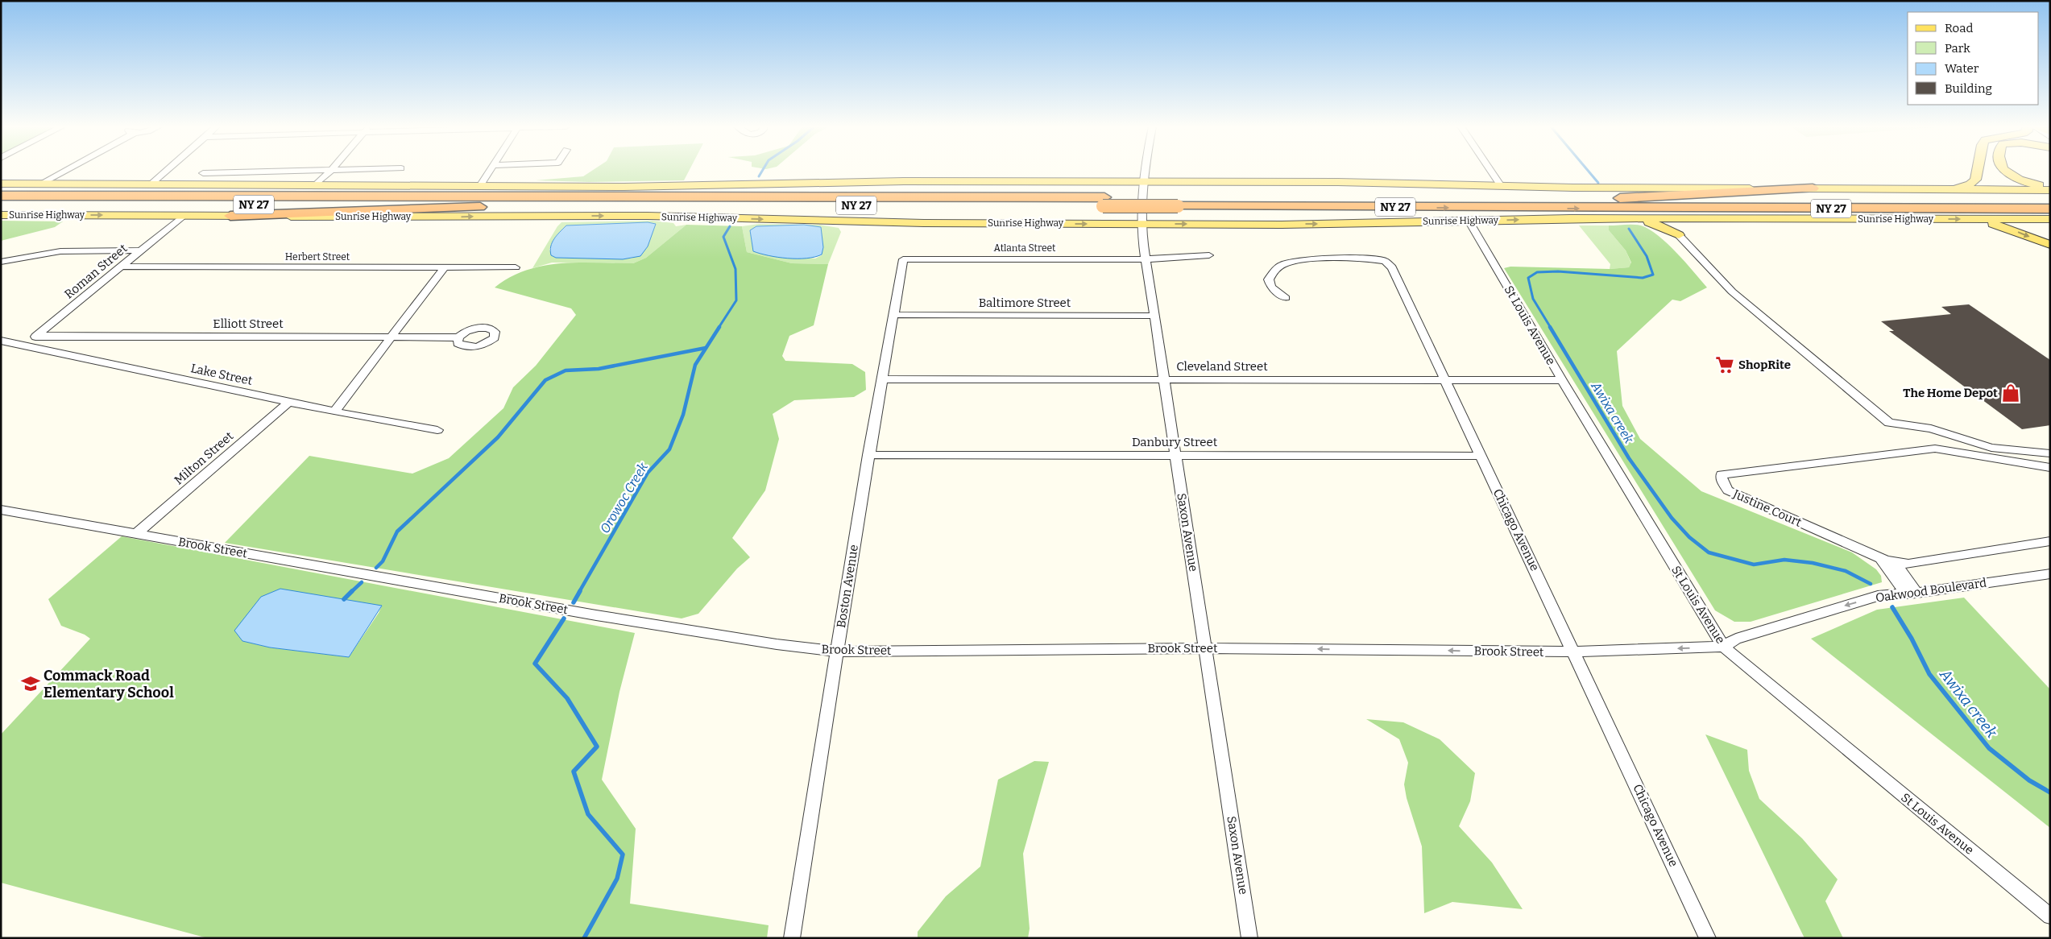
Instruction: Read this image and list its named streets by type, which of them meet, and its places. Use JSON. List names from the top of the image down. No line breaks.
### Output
{"streets":{"highway":["NY 27","Sunrise Highway"],"street":["Atlanta Street","Herbert Street","Roman Street","Baltimore Street","Elliott Street","St Louis Avenue","Cleveland Street","Lake Street","Danbury Street","Milton Street","Justine Court","Chicago Avenue","Saxon Avenue","Brook Street","Boston Avenue","Oakwood Boulevard"]},"crossings":[["Sunrise Highway","Roman Street"],["Sunrise Highway","St Louis Avenue"],["Sunrise Highway","Saxon Avenue"],["Atlanta Street","Saxon Avenue"],["Atlanta Street","Boston Avenue"],["Herbert Street","Roman Street"],["Roman Street","Elliott Street"],["Roman Street","Lake Street"],["Baltimore Street","Saxon Avenue"],["Baltimore Street","Boston Avenue"],["St Louis Avenue","Cleveland Street"],["St Louis Avenue","Brook Street"],["St Louis Avenue","Oakwood Boulevard"],["Cleveland Street","Chicago Avenue"],["Cleveland Street","Saxon Avenue"],["Cleveland Street","Boston Avenue"],["Lake Street","Milton Street"],["Danbury Street","Chicago Avenue"],["Danbury Street","Saxon Avenue"],["Danbury Street","Boston Avenue"],["Milton Street","Brook Street"],["Chicago Avenue","Brook Street"],["Saxon Avenue","Brook Street"],["Brook Street","Boston Avenue"],["Brook Street","Oakwood Boulevard"]],"one_way":["Oakwood Boulevard"],"water":["Awixa creek","Orowoc Creek"],"places":{"supermarket":["ShopRite"],"shop":["The Home Depot"],"school or university":["Commack Road Elementary School"]},"legend":["Road","Park","Water","Building"]}
